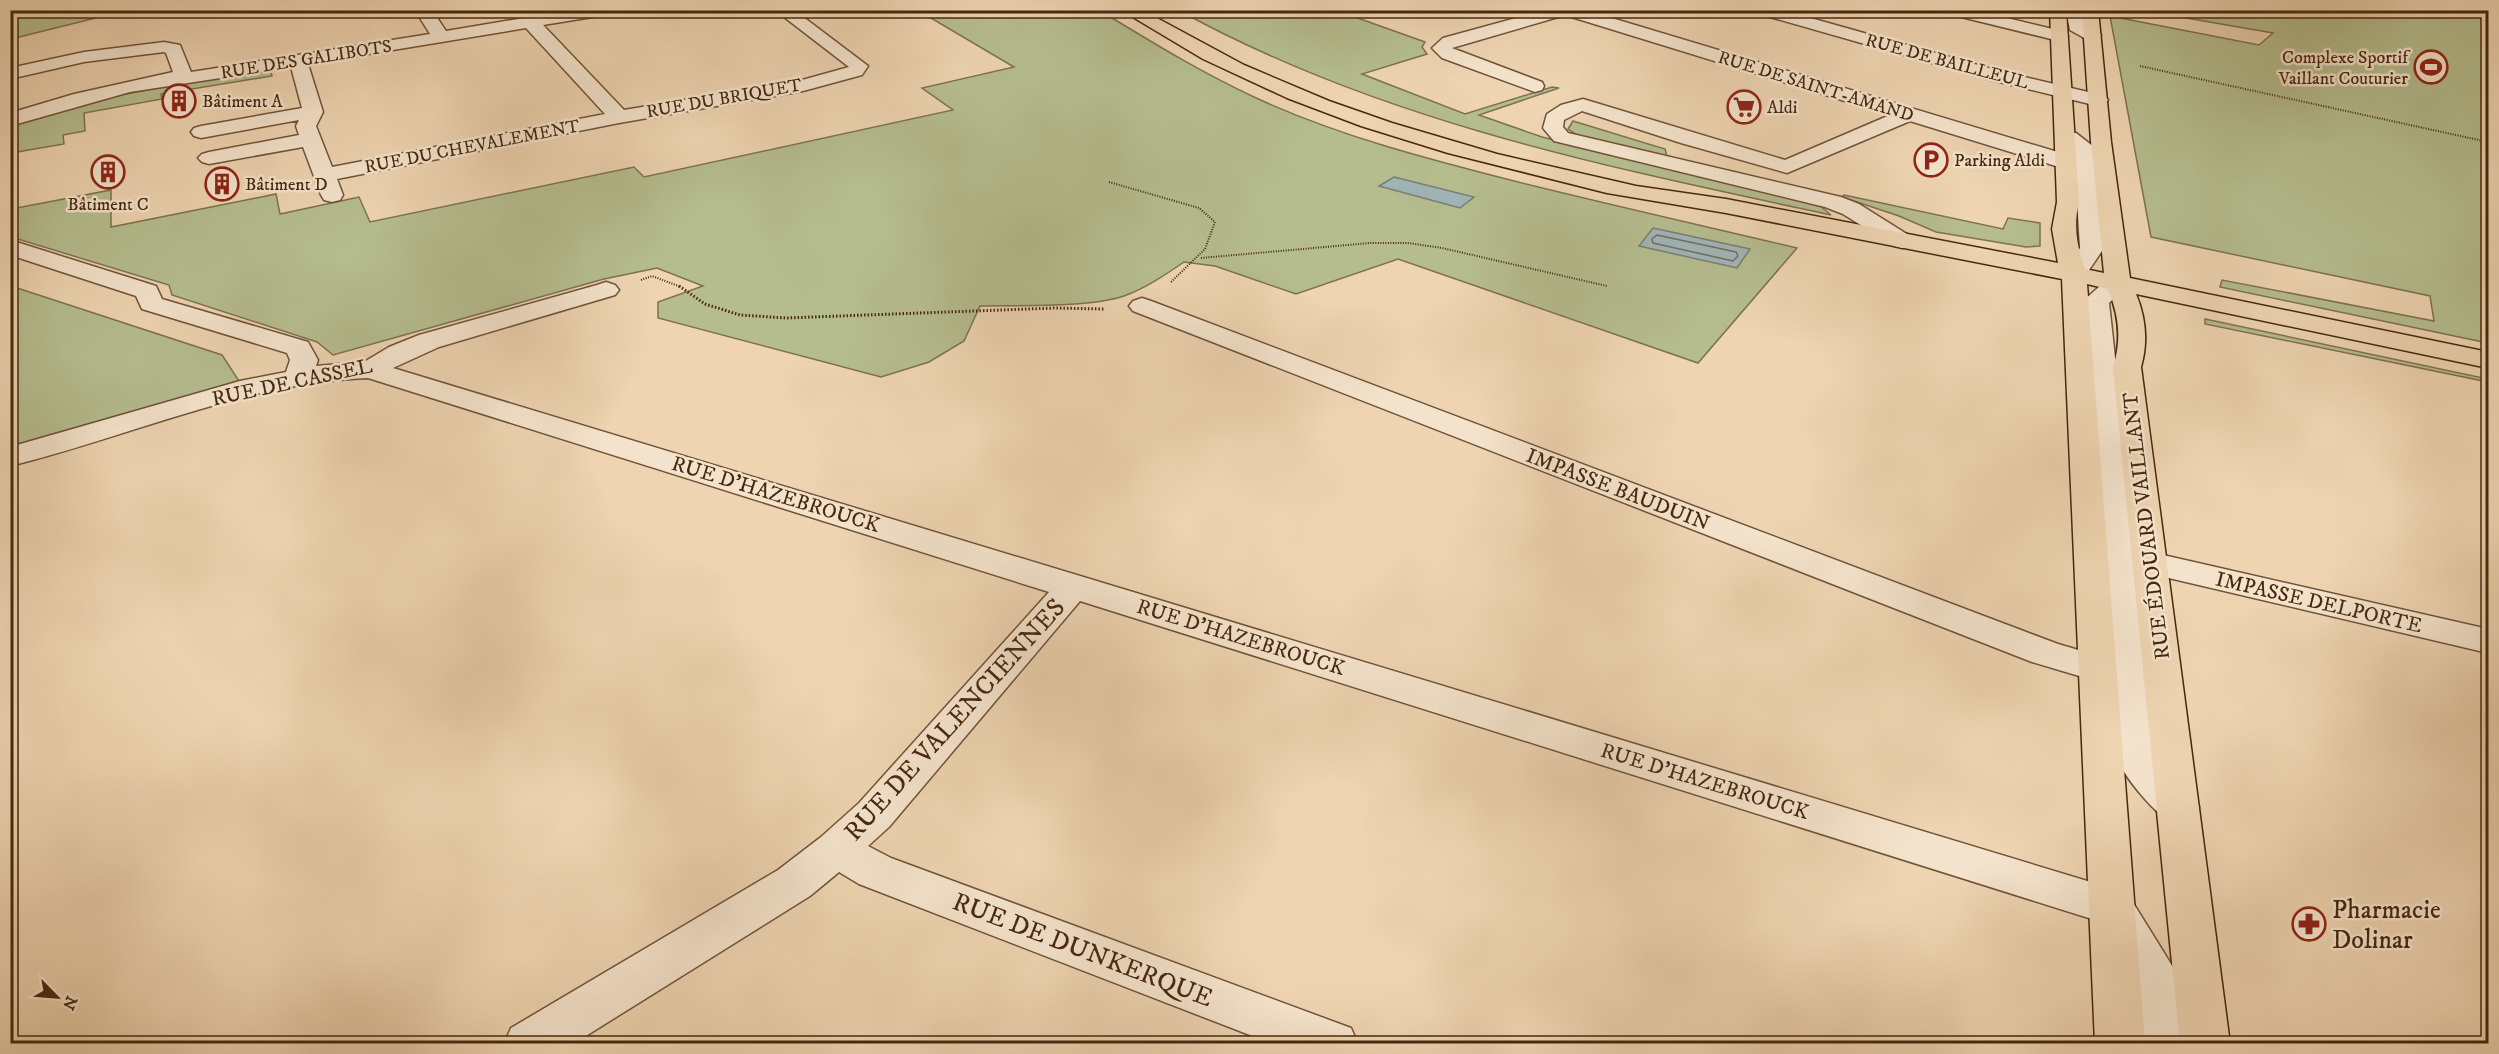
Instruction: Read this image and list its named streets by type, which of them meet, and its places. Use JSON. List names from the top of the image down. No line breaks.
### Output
{"streets":{"main road":["RUE ÉDOUARD VAILLANT"],"street":["RUE DES GALIBOTS","RUE DE BAILLEUL","RUE DE SAINT-AMAND","RUE DU BRIQUET","RUE DU CHEVALEMENT","RUE DE CASSEL","IMPASSE BAUDUIN","RUE D'HAZEBROUCK","IMPASSE DELPORTE","RUE DE VALENCIENNES","RUE DE DUNKERQUE"]},"crossings":[["RUE DES GALIBOTS","RUE DU BRIQUET"],["RUE DE BAILLEUL","RUE ÉDOUARD VAILLANT"],["RUE DU BRIQUET","RUE DU CHEVALEMENT"],["RUE DE CASSEL","RUE D'HAZEBROUCK"],["RUE D'HAZEBROUCK","RUE DE VALENCIENNES"],["RUE ÉDOUARD VAILLANT","IMPASSE DELPORTE"],["RUE DE VALENCIENNES","RUE DE DUNKERQUE"]],"places":{"sports":["Complexe Sportif Vaillant Couturier"],"building":["Bâtiment A","Bâtiment C","Bâtiment D"],"supermarket":["Aldi"],"parking":["Parking Aldi"],"pharmacy":["Pharmacie Dolinar"]},"north":"bottom right"}
